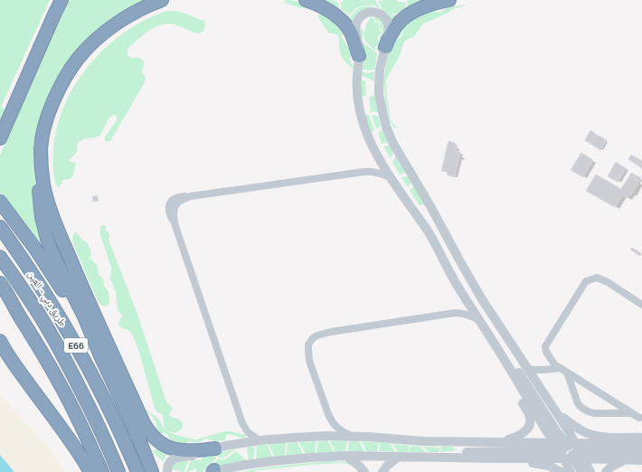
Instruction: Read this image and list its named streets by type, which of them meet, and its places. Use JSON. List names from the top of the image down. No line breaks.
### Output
{"streets":{"highway":["طريق دبي - العين","E66"]}}
